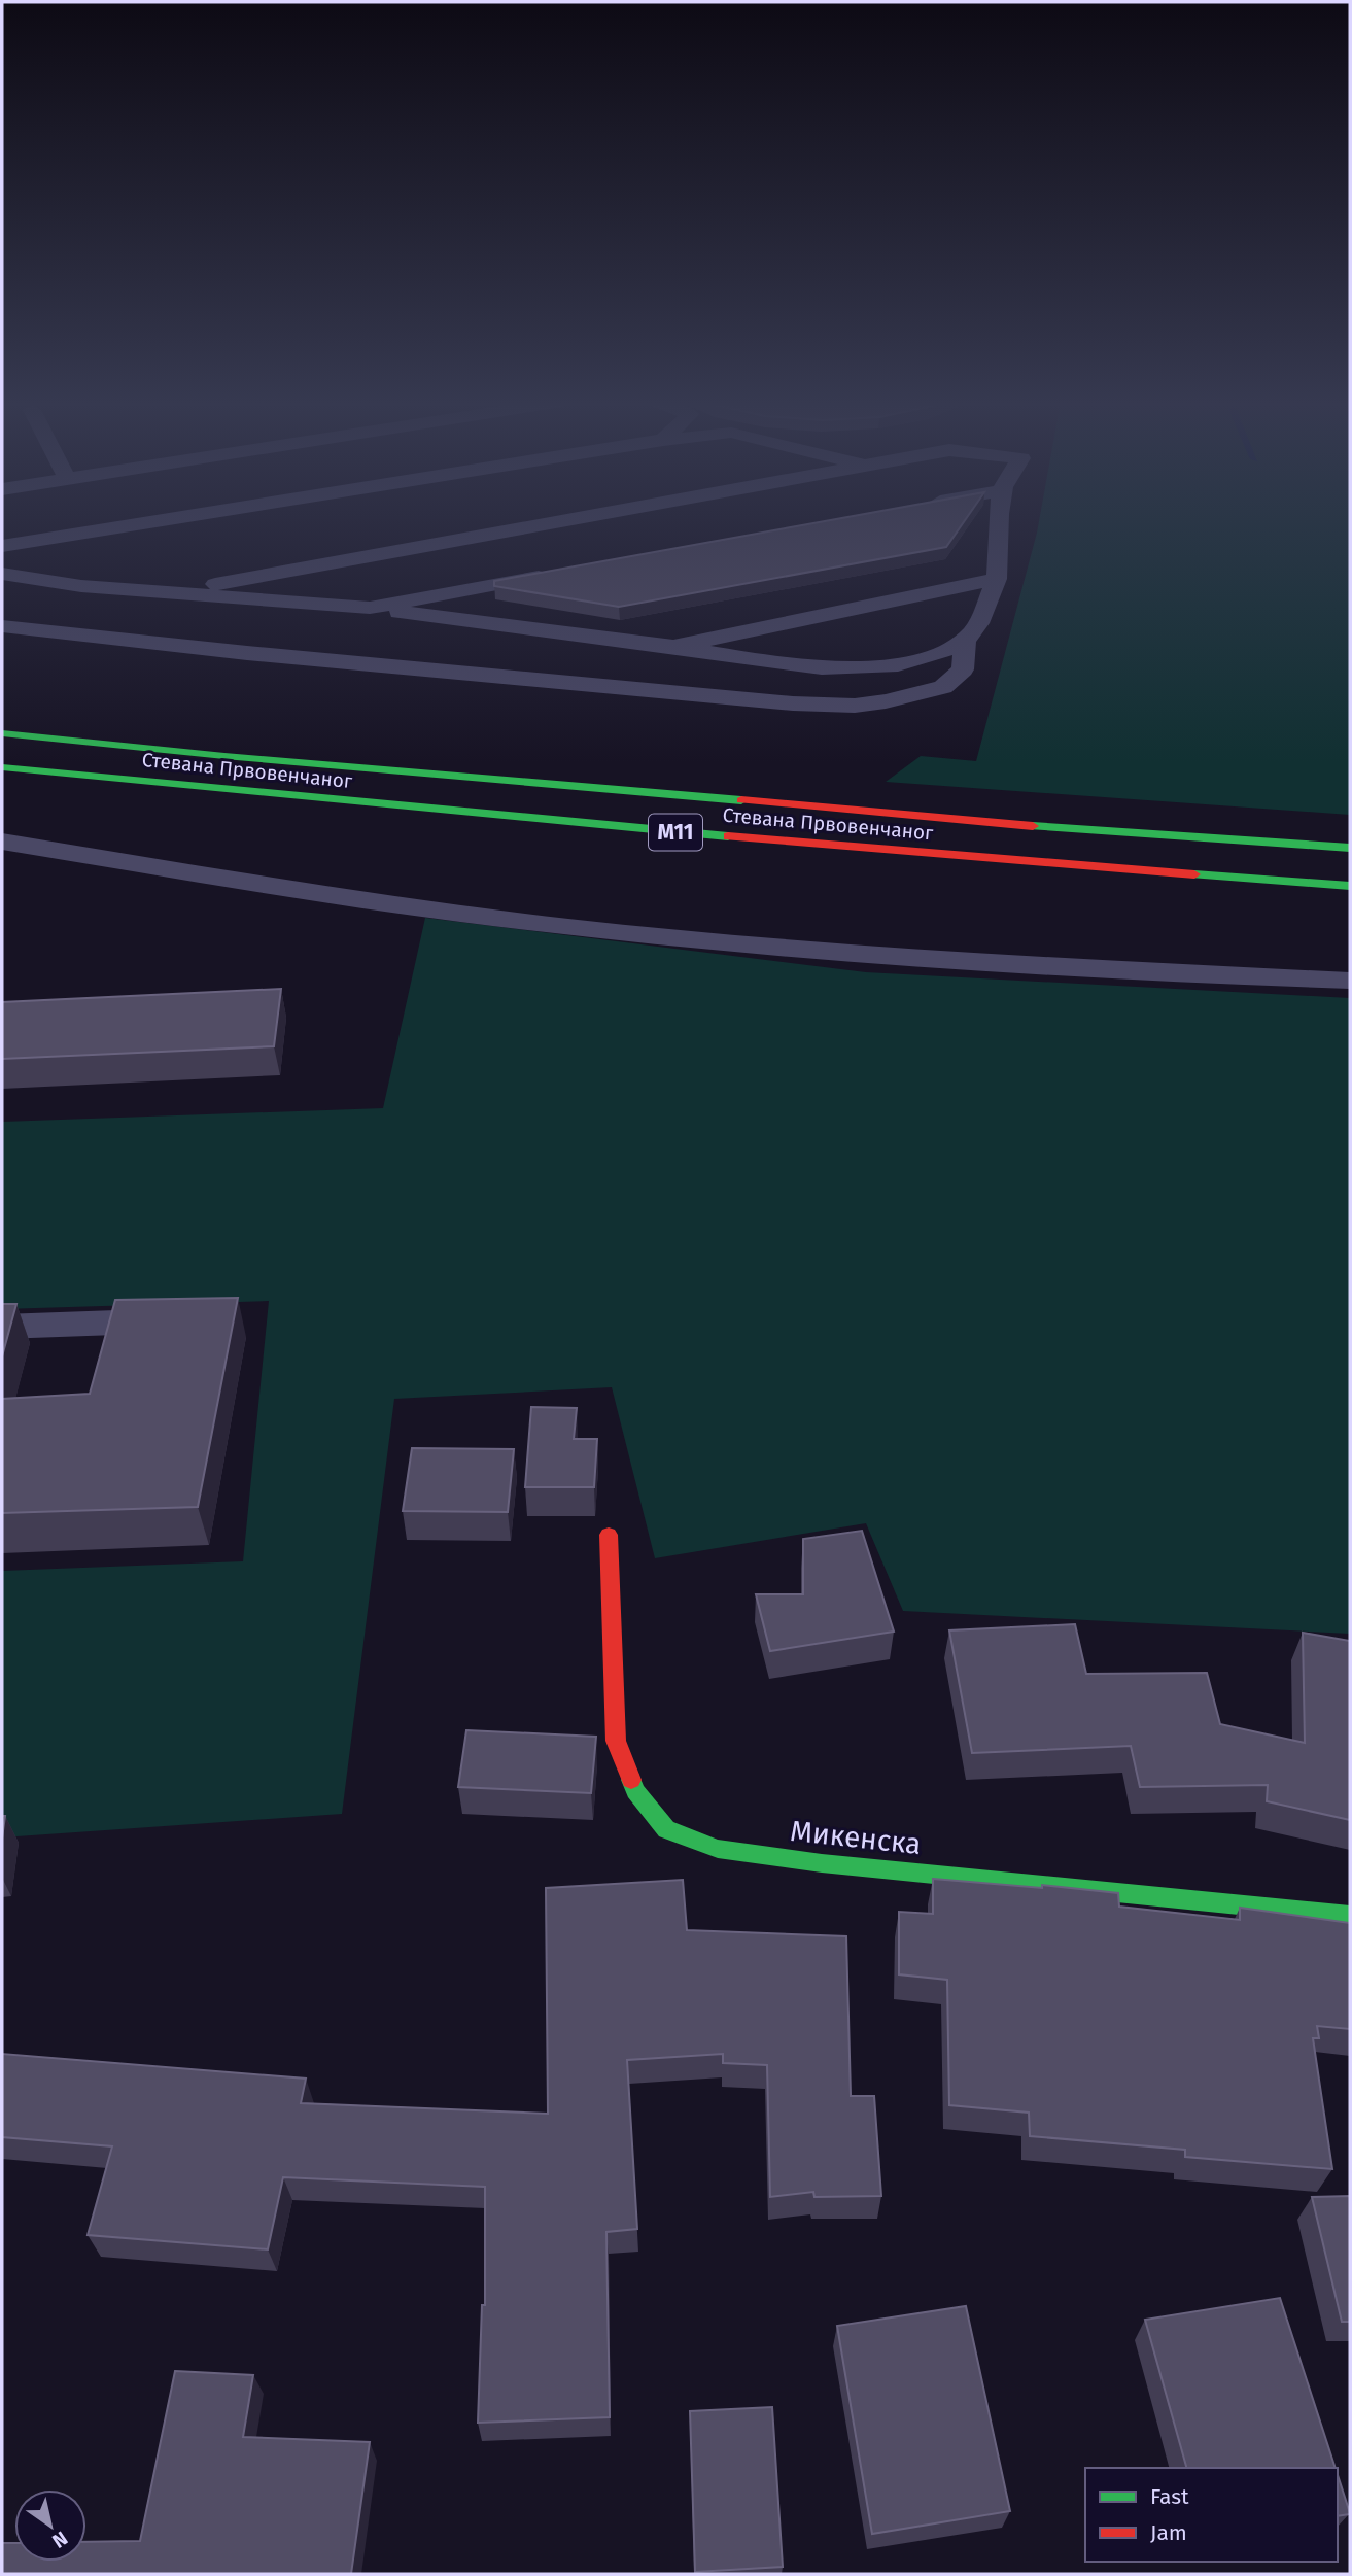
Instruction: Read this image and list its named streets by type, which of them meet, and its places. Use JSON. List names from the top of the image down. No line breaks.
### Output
{"streets":{"main road":["Стевана Првовенчаног","M11","Микенска"]},"legend":["Fast","Jam"],"north":"bottom right"}
